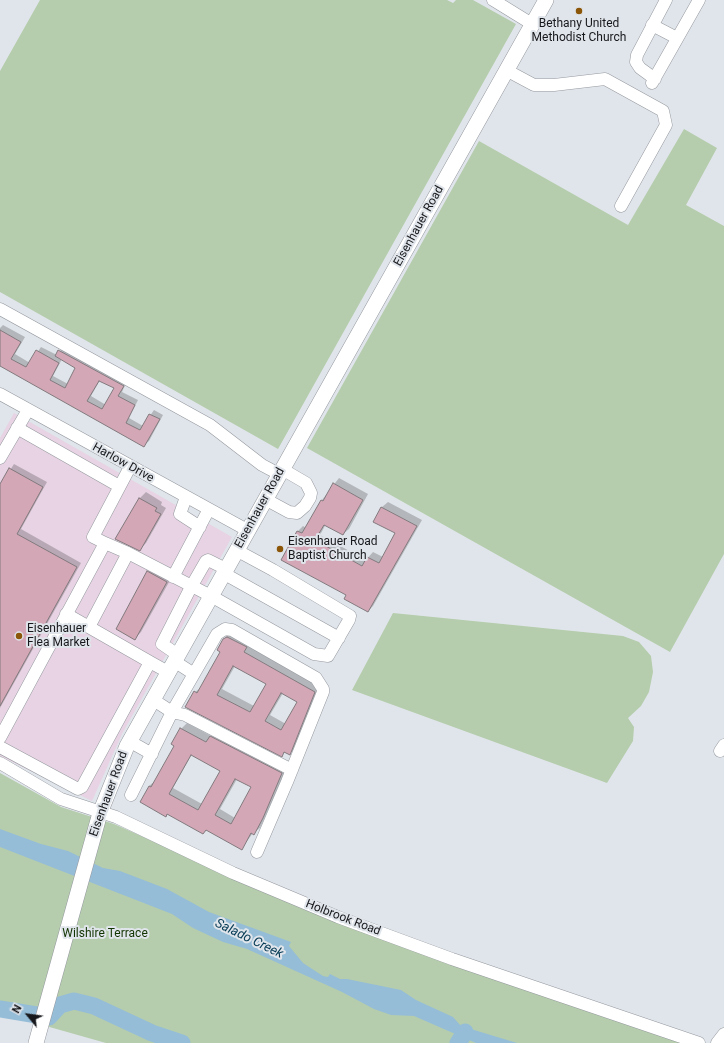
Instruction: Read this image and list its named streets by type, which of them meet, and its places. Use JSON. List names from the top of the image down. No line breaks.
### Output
{"streets":{"main road":["Eisenhauer Road"],"street":["Harlow Drive","Holbrook Road"]},"crossings":[["Eisenhauer Road","Harlow Drive"],["Eisenhauer Road","Holbrook Road"]],"water":["Salado Creek"],"parks":["Wilshire Terrace"],"places":["Bethany United Methodist Church","Eisenhauer Road Baptist Church","Eisenhauer Flea Market"],"north":"top left"}
